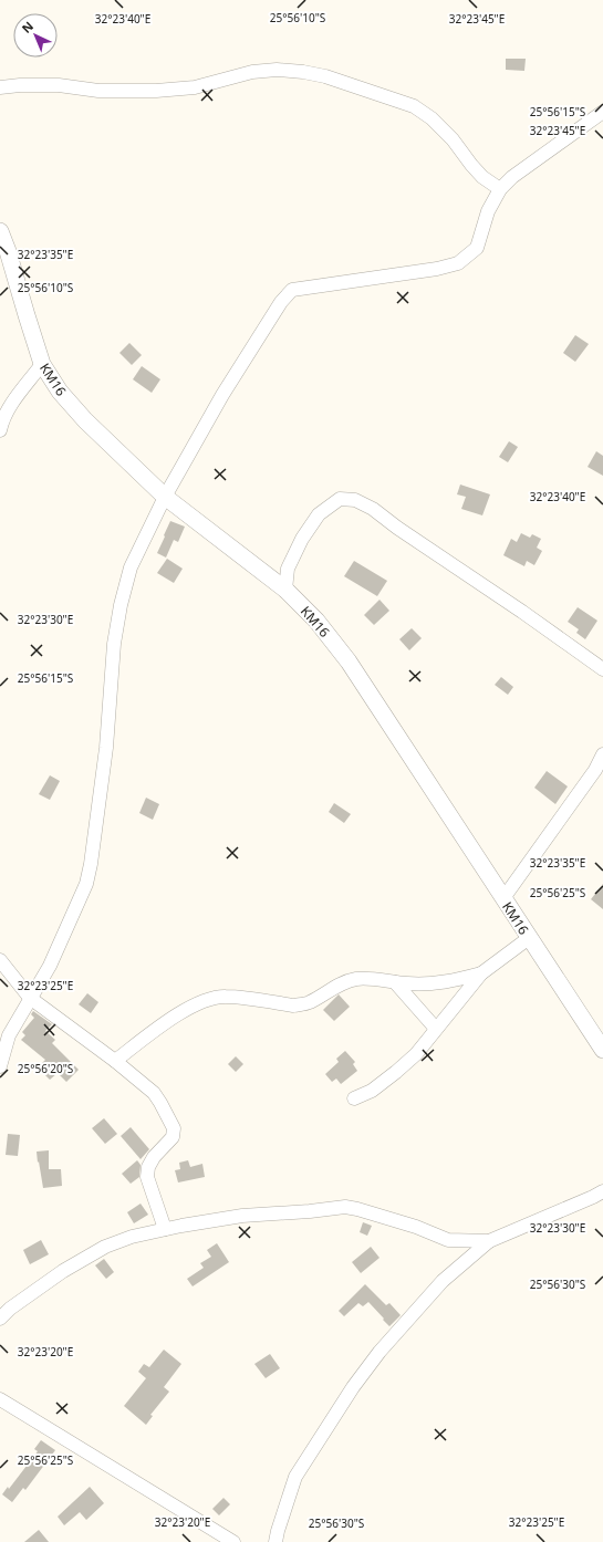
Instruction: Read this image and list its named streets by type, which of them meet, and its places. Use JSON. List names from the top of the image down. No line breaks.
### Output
{"streets":{"street":["KM16"]},"north":"top left","coordinates":["25°56'10\"S","32°23'40\"E","32°23'45\"E","25°56'15\"S","32°23'35\"E","32°23'30\"E","25°56'25\"S","32°23'25\"E","25°56'20\"S","25°56'30\"S","32°23'20\"E"]}
